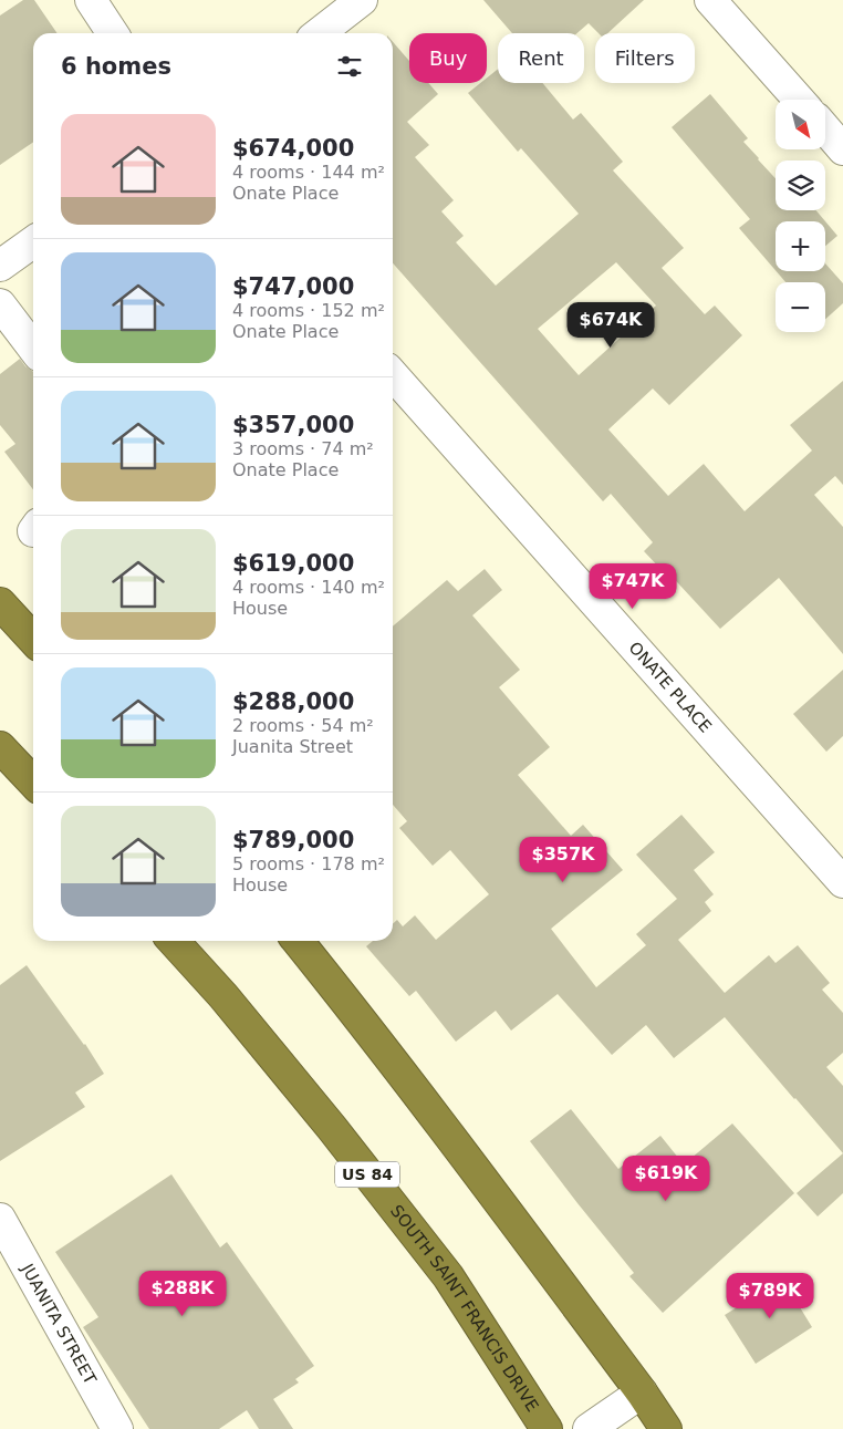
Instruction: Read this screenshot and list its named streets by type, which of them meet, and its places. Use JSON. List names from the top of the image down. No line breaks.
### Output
{"streets":{"highway":["US 84","SOUTH SAINT FRANCIS DRIVE"],"street":["ONATE PLACE","JUANITA STREET"]},"north":"bottom right","page":{"chip":["Buy","Rent","Filters"],"heading":"6 homes","map_buttons":["+","−"],"list":[{"name":"$674,000","note":"4 rooms · 144 m² · Onate Place"},{"name":"$747,000","note":"4 rooms · 152 m² · Onate Place"},{"name":"$357,000","note":"3 rooms · 74 m² · Onate Place"},{"name":"$619,000","note":"4 rooms · 140 m² · House"},{"name":"$288,000","note":"2 rooms · 54 m² · Juanita Street"},{"name":"$789,000","note":"5 rooms · 178 m² · House"}],"price":["$674K","$747K","$357K","$619K","$288K","$789K"]}}
